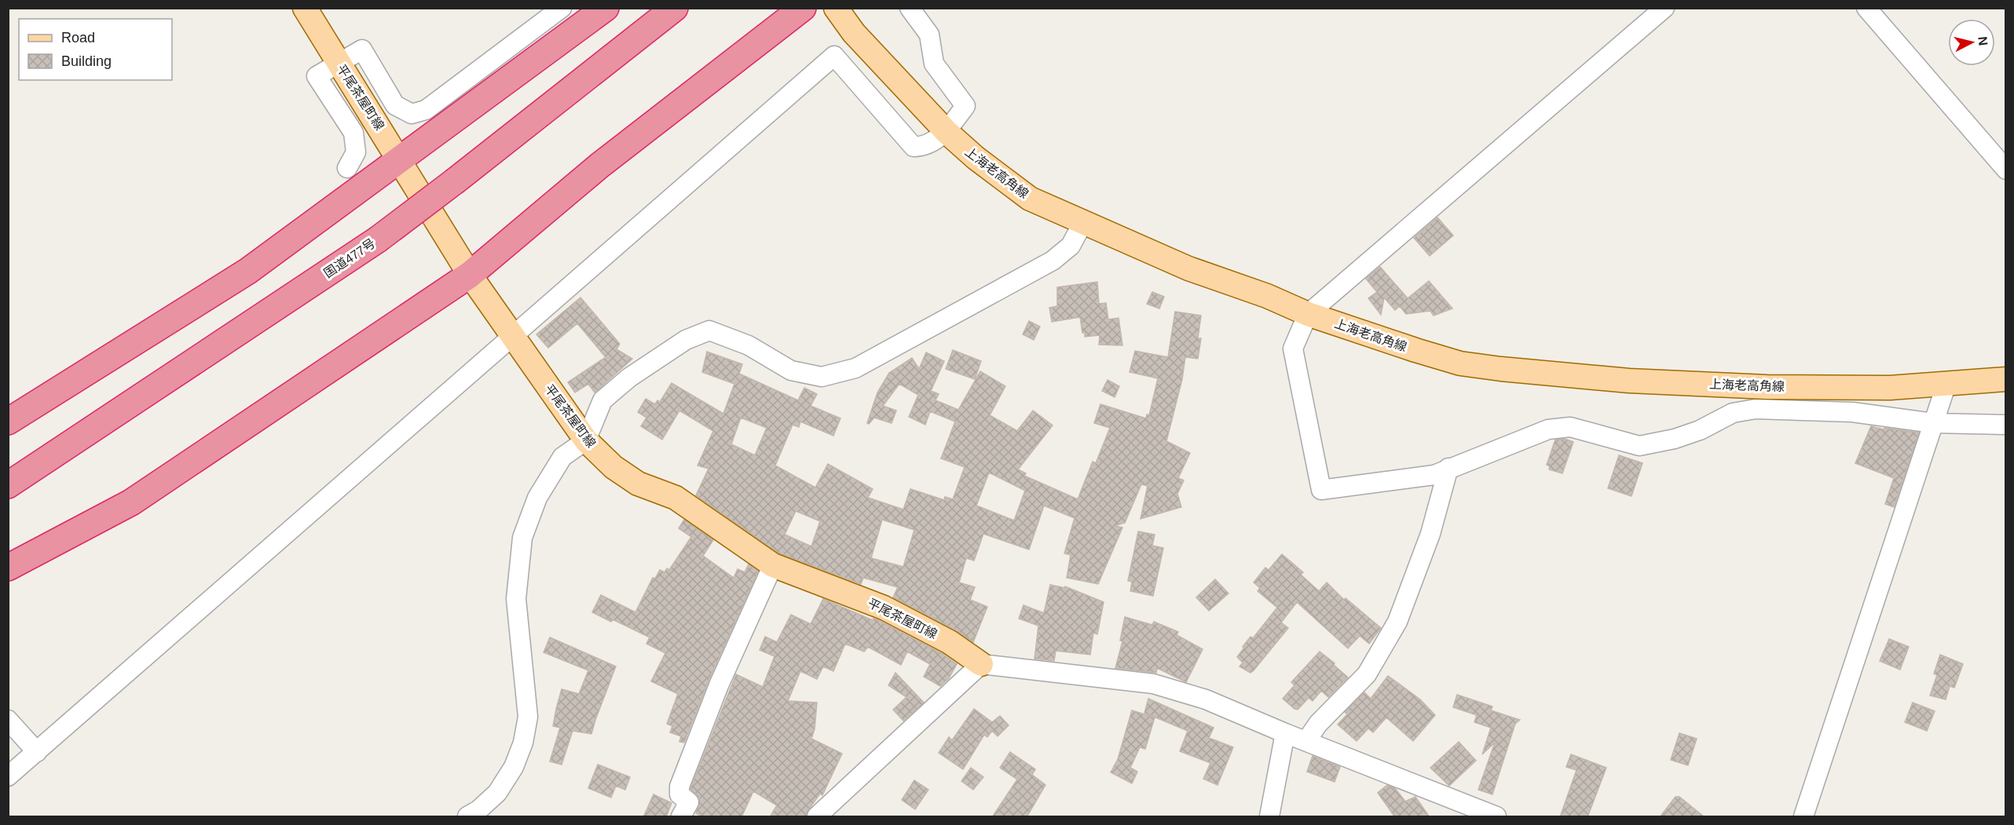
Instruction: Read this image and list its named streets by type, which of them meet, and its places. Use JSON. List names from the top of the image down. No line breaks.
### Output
{"streets":{"highway":["国道477号"],"main road":["平尾茶屋町線","上海老高角線"]},"legend":["Road","Building"],"north":"right"}
